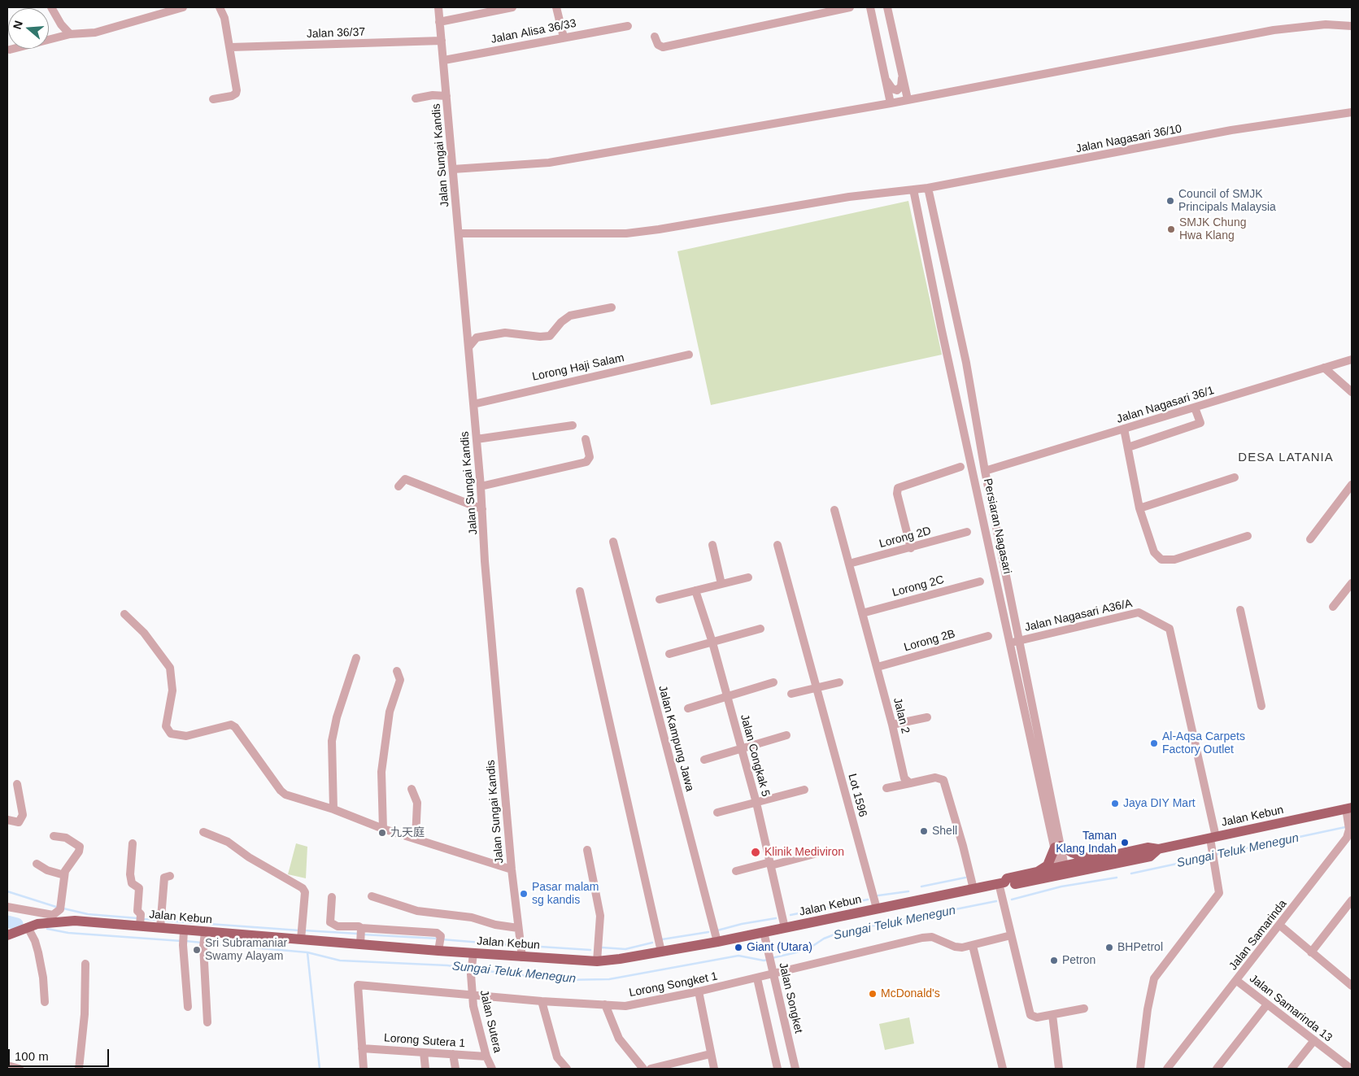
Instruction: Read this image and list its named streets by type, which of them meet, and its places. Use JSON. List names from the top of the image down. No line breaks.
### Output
{"streets":{"main road":["Jalan Kebun"],"street":["Jalan Alisa 36/33","Jalan 36/37","Jalan Nagasari 36/10","Jalan Sungai Kandis","Lorong Haji Salam","Jalan Nagasari 36/1","Persiaran Nagasari","Lorong 2D","Lorong 2C","Jalan Nagasari A36/A","Lorong 2B","Jalan 2","Jalan Kampung Jawa","Jalan Congkak 5","Lot 1596","Jalan Samarinda","Lorong Songket 1","Jalan Songket","Jalan Samarinda 13","Jalan Sutera","Lorong Sutera 1"]},"crossings":[["Jalan Alisa 36/33","Jalan Sungai Kandis"],["Jalan 36/37","Jalan Sungai Kandis"],["Jalan Nagasari 36/10","Jalan Sungai Kandis"],["Jalan Nagasari 36/10","Persiaran Nagasari"],["Jalan Sungai Kandis","Lorong Haji Salam"],["Jalan Sungai Kandis","Jalan Kebun"],["Jalan Nagasari 36/1","Persiaran Nagasari"],["Persiaran Nagasari","Jalan Nagasari A36/A"],["Persiaran Nagasari","Jalan Kebun"],["Lorong 2D","Jalan 2"],["Lorong 2C","Jalan 2"],["Jalan Nagasari A36/A","Jalan Kebun"],["Lorong 2B","Jalan 2"],["Jalan Kampung Jawa","Jalan Kebun"],["Jalan Congkak 5","Jalan Kebun"],["Lot 1596","Jalan Kebun"],["Jalan Kebun","Jalan Samarinda"],["Jalan Kebun","Jalan Songket"],["Jalan Kebun","Jalan Sutera"],["Jalan Samarinda","Jalan Samarinda 13"],["Lorong Songket 1","Jalan Songket"],["Lorong Songket 1","Jalan Sutera"],["Lorong Songket 1","Lorong Sutera 1"],["Jalan Sutera","Lorong Sutera 1"]],"districts":["DESA LATANIA"],"water":["Sungai Teluk Menegun"],"places":["Council of SMJK Principals Malaysia","SMJK Chung Hwa Klang","Al-Aqsa Carpets Factory Outlet","Jaya DIY Mart","Shell","九天庭","Taman Klang Indah","Klinik Mediviron","Pasar malam sg kandis","Giant (Utara)","BHPetrol","Sri Subramaniar Swamy Alayam","Petron","McDonald's"],"scale_bar":"100 m","north":"left"}
